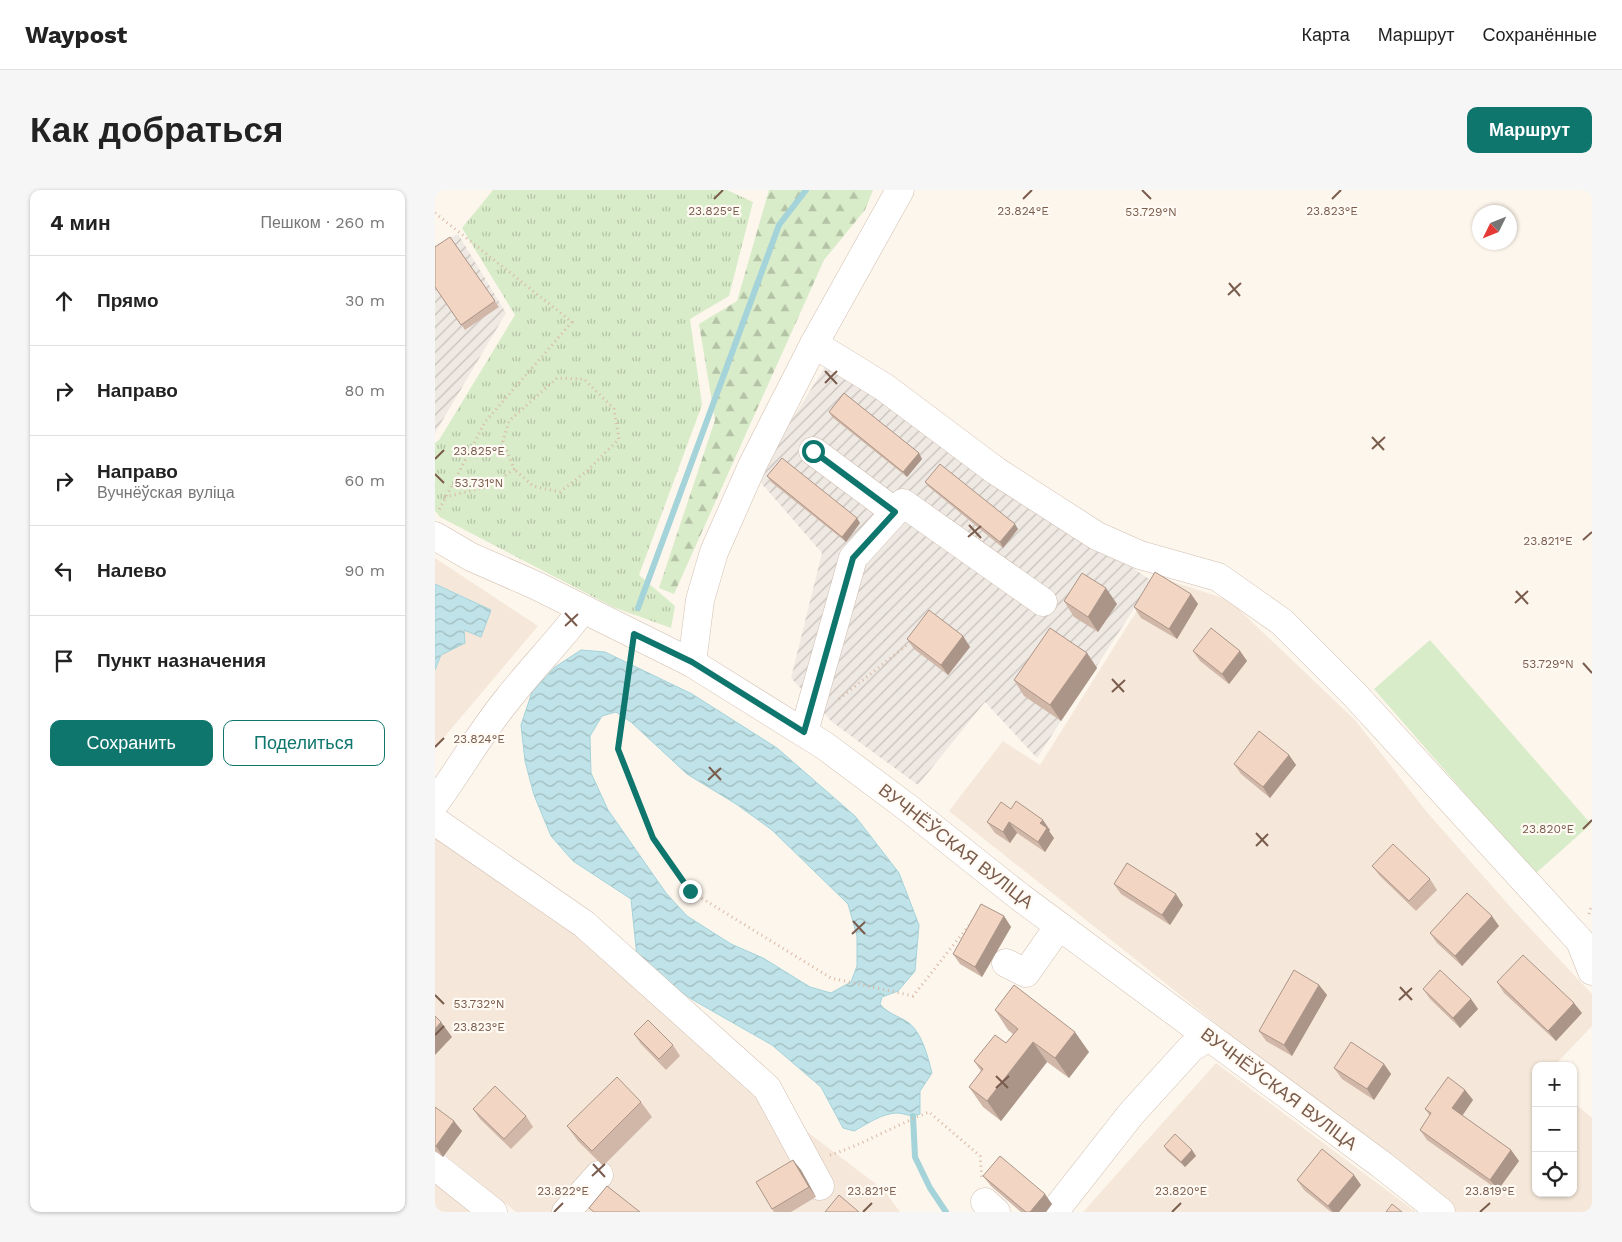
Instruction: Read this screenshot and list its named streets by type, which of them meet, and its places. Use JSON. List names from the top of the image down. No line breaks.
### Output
{"streets":{"street":["ВУЧНЁЎСКАЯ ВУЛІЦА"]},"north":"bottom left","page":{"header":"Waypost","nav":["Карта","Маршрут","Сохранённые"],"buttons":["Маршрут",["Сохранить","Поделиться"]],"title":"Как добраться","heading":["4 мин","Пешком · 260 m"],"list":[["Прямо","30 m"],["Направо","80 m"],["Направо","Вучнёўская вуліца","60 m"],["Налево","90 m"],"Пункт назначения"],"map_buttons":["+","−"]},"coordinates":["23.825°E","23.824°E","23.823°E","53.729°N","53.731°N","23.821°E","23.820°E","53.732°N","23.822°E","23.819°E"]}
